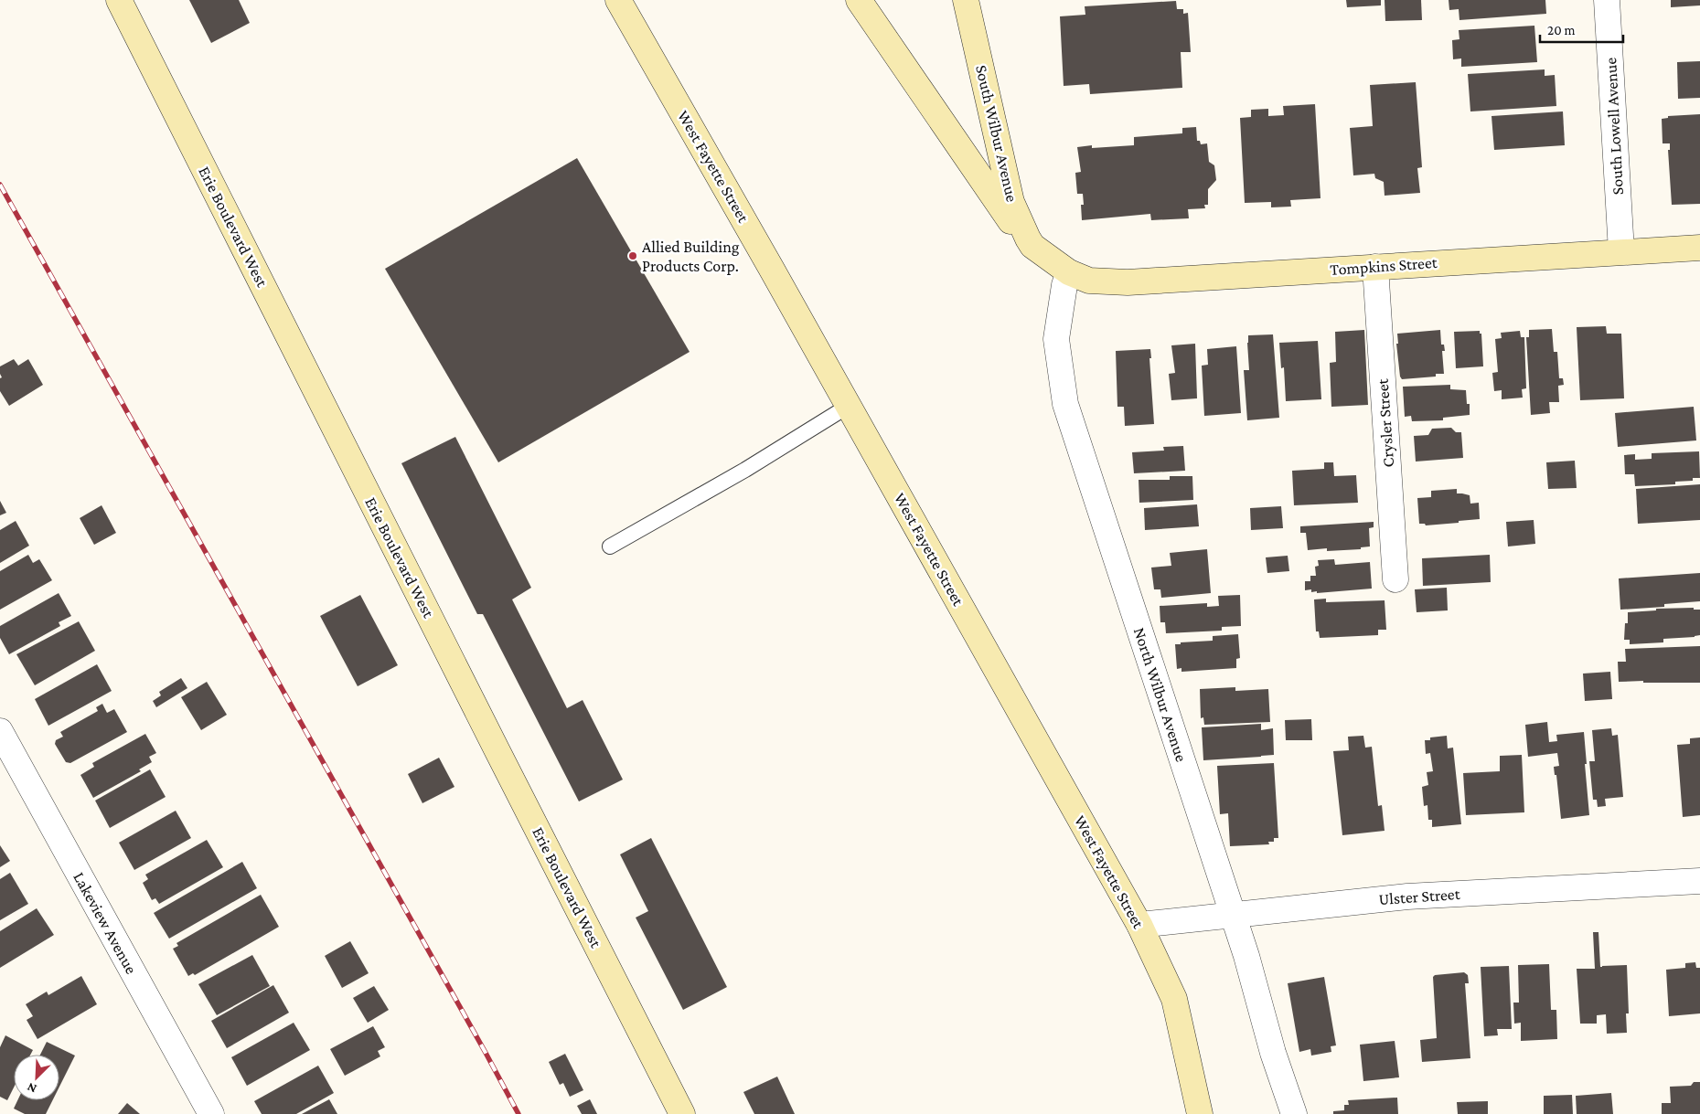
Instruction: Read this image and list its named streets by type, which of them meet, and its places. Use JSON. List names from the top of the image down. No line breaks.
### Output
{"streets":{"street":["South Lowell Avenue","South Wilbur Avenue","West Fayette Street","Erie Boulevard West","Tompkins Street","Crysler Street","North Wilbur Avenue","Ulster Street","Lakeview Avenue"]},"crossings":[["South Lowell Avenue","Tompkins Street"],["South Wilbur Avenue","Tompkins Street"],["South Wilbur Avenue","North Wilbur Avenue"],["West Fayette Street","Ulster Street"],["Tompkins Street","Crysler Street"],["Tompkins Street","North Wilbur Avenue"],["North Wilbur Avenue","Ulster Street"]],"places":["Allied Building Products Corp."],"scale_bar":"20 m","north":"bottom left"}
